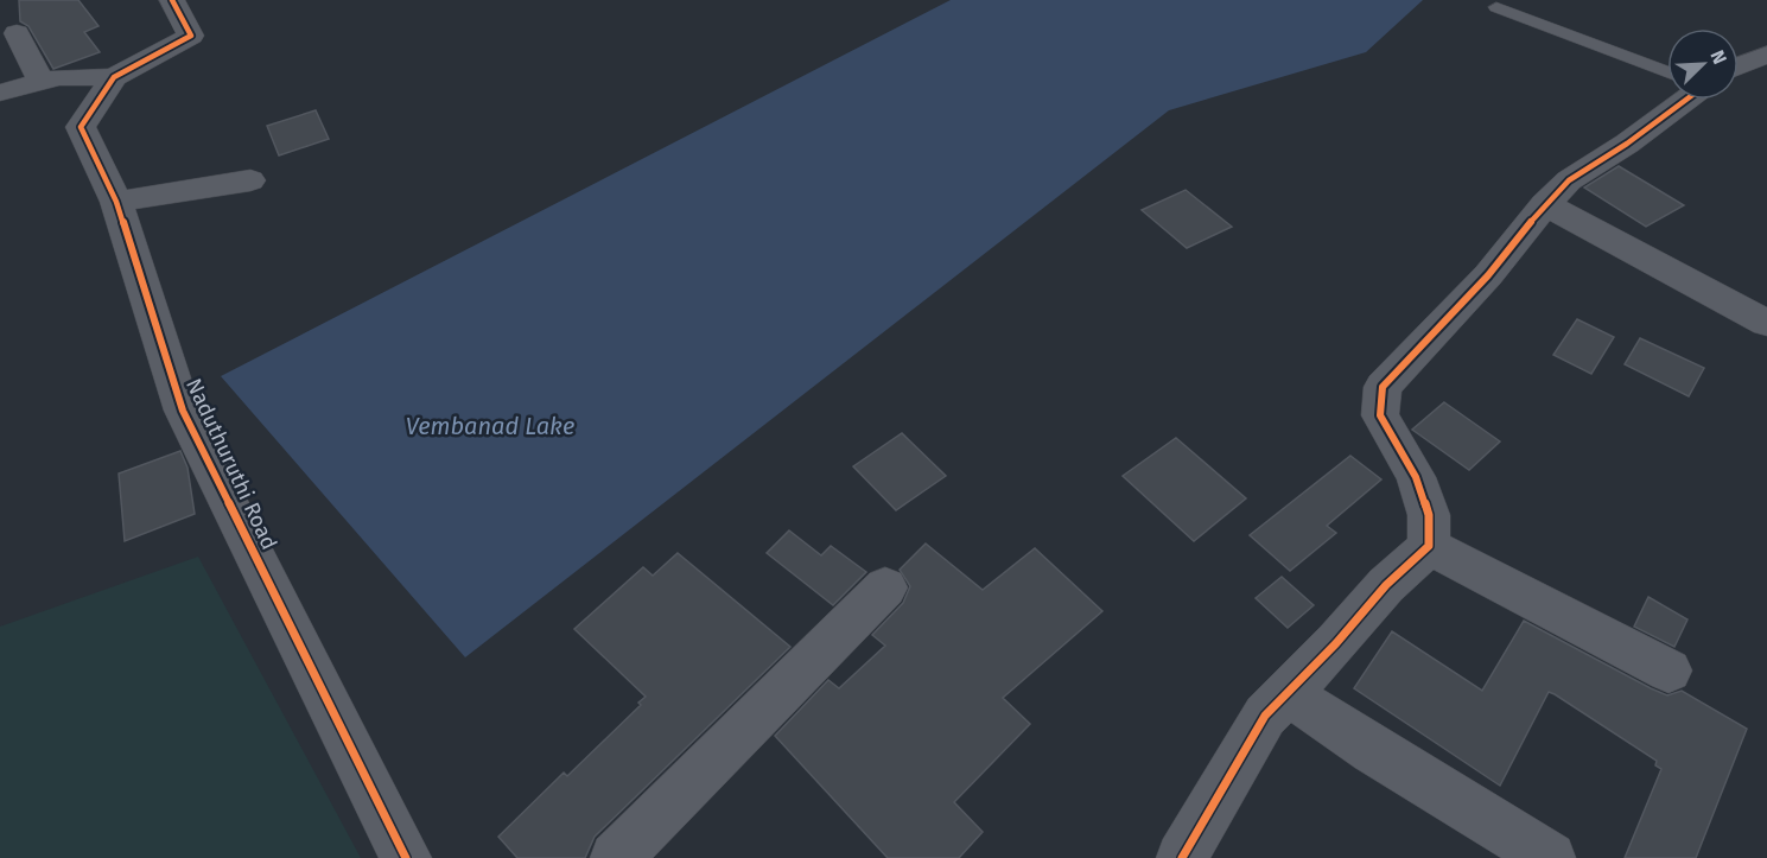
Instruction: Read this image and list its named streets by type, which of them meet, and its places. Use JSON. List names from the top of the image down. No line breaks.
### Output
{"streets":{"street":["Naduthuruthi Road"]},"water":["Vembanad Lake"],"north":"top right"}
